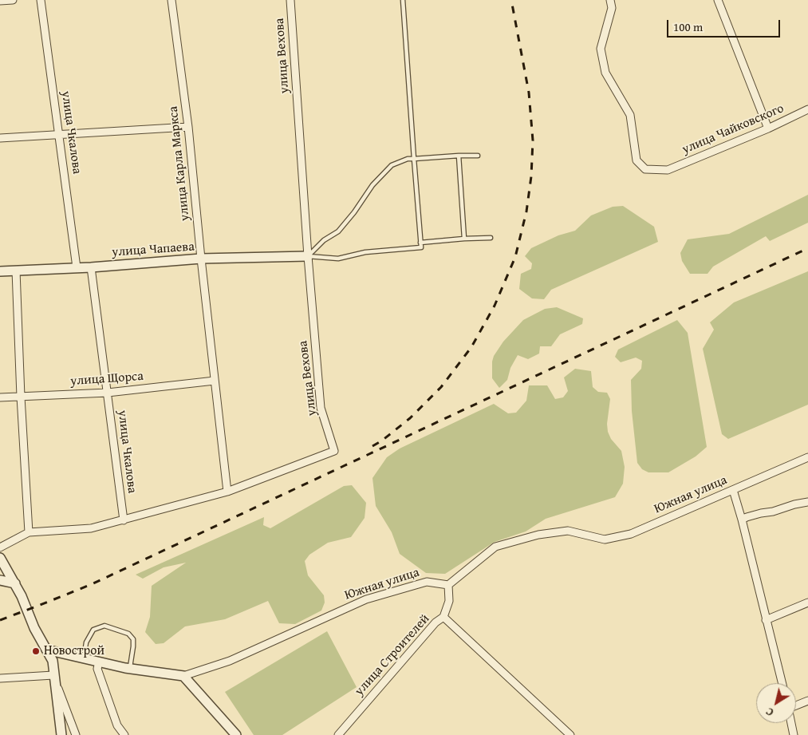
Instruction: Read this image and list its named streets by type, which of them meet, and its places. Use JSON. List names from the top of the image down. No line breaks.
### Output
{"streets":{"street":["улица Вехова","улица Чайковского","улица Чкалова","улица Карла Маркса","улица Чапаева","улица Щорса","Южная улица","улица Строителей"]},"crossings":[["улица Вехова","улица Чкалова"],["улица Вехова","улица Карла Маркса"],["улица Вехова","улица Чапаева"],["улица Чкалова","улица Чапаева"],["улица Чкалова","улица Щорса"],["улица Карла Маркса","улица Чапаева"],["улица Карла Маркса","улица Щорса"],["Южная улица","улица Строителей"]],"places":["Новострой"],"scale_bar":"100 m","north":"bottom left"}
